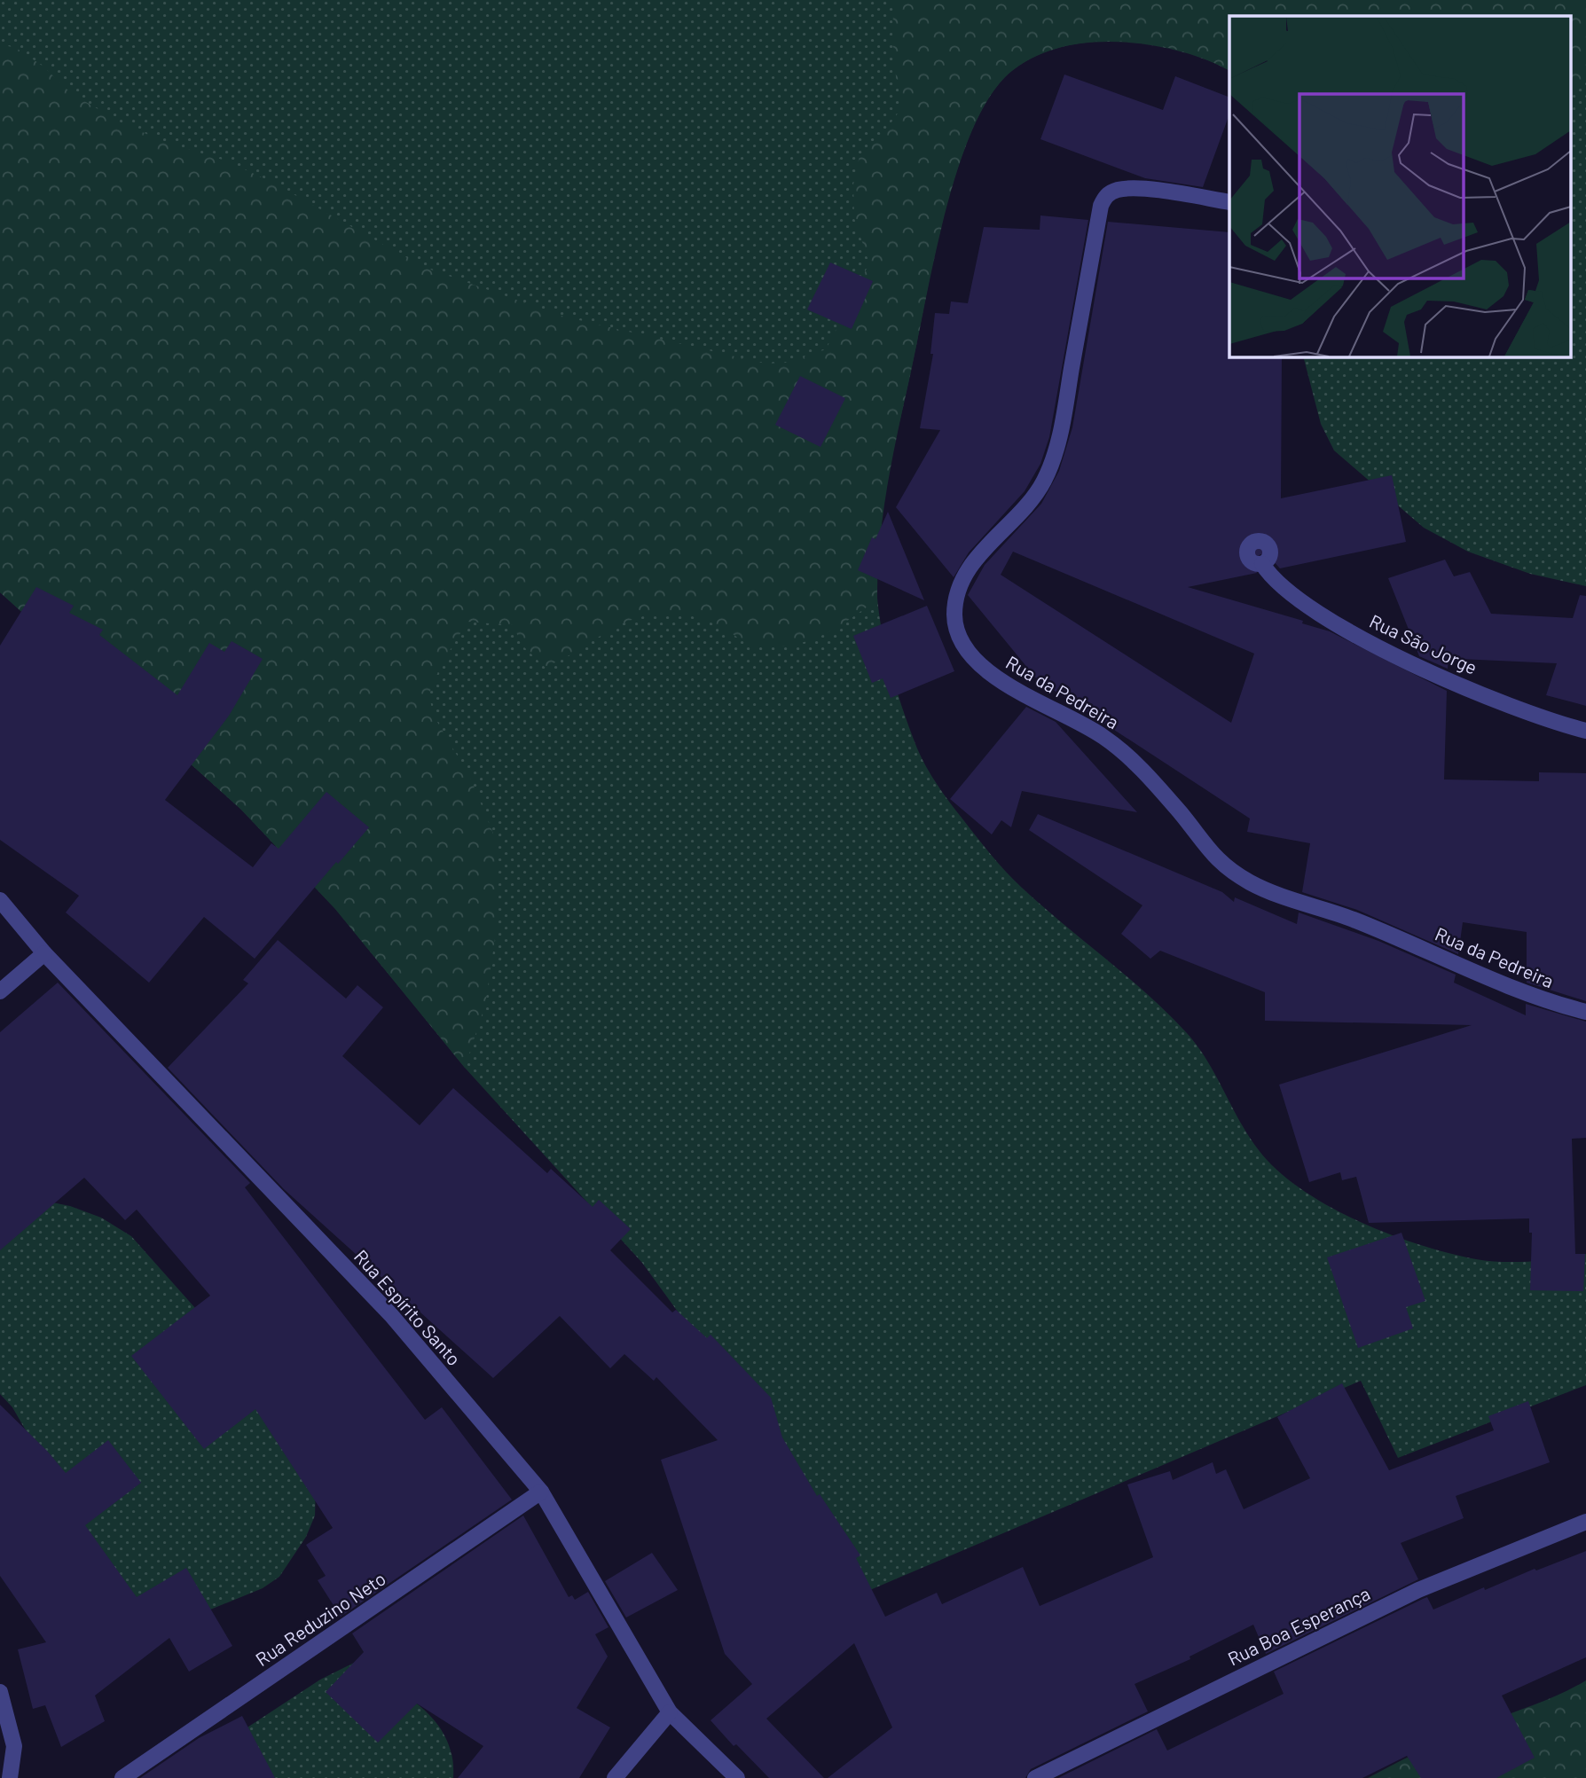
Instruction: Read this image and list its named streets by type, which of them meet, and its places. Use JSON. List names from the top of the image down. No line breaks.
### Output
{"streets":{"street":["Rua São Jorge","Rua da Pedreira","Rua Espírito Santo","Rua Reduzino Neto","Rua Boa Esperança"]},"crossings":[["Rua Espírito Santo","Rua Reduzino Neto"]]}
